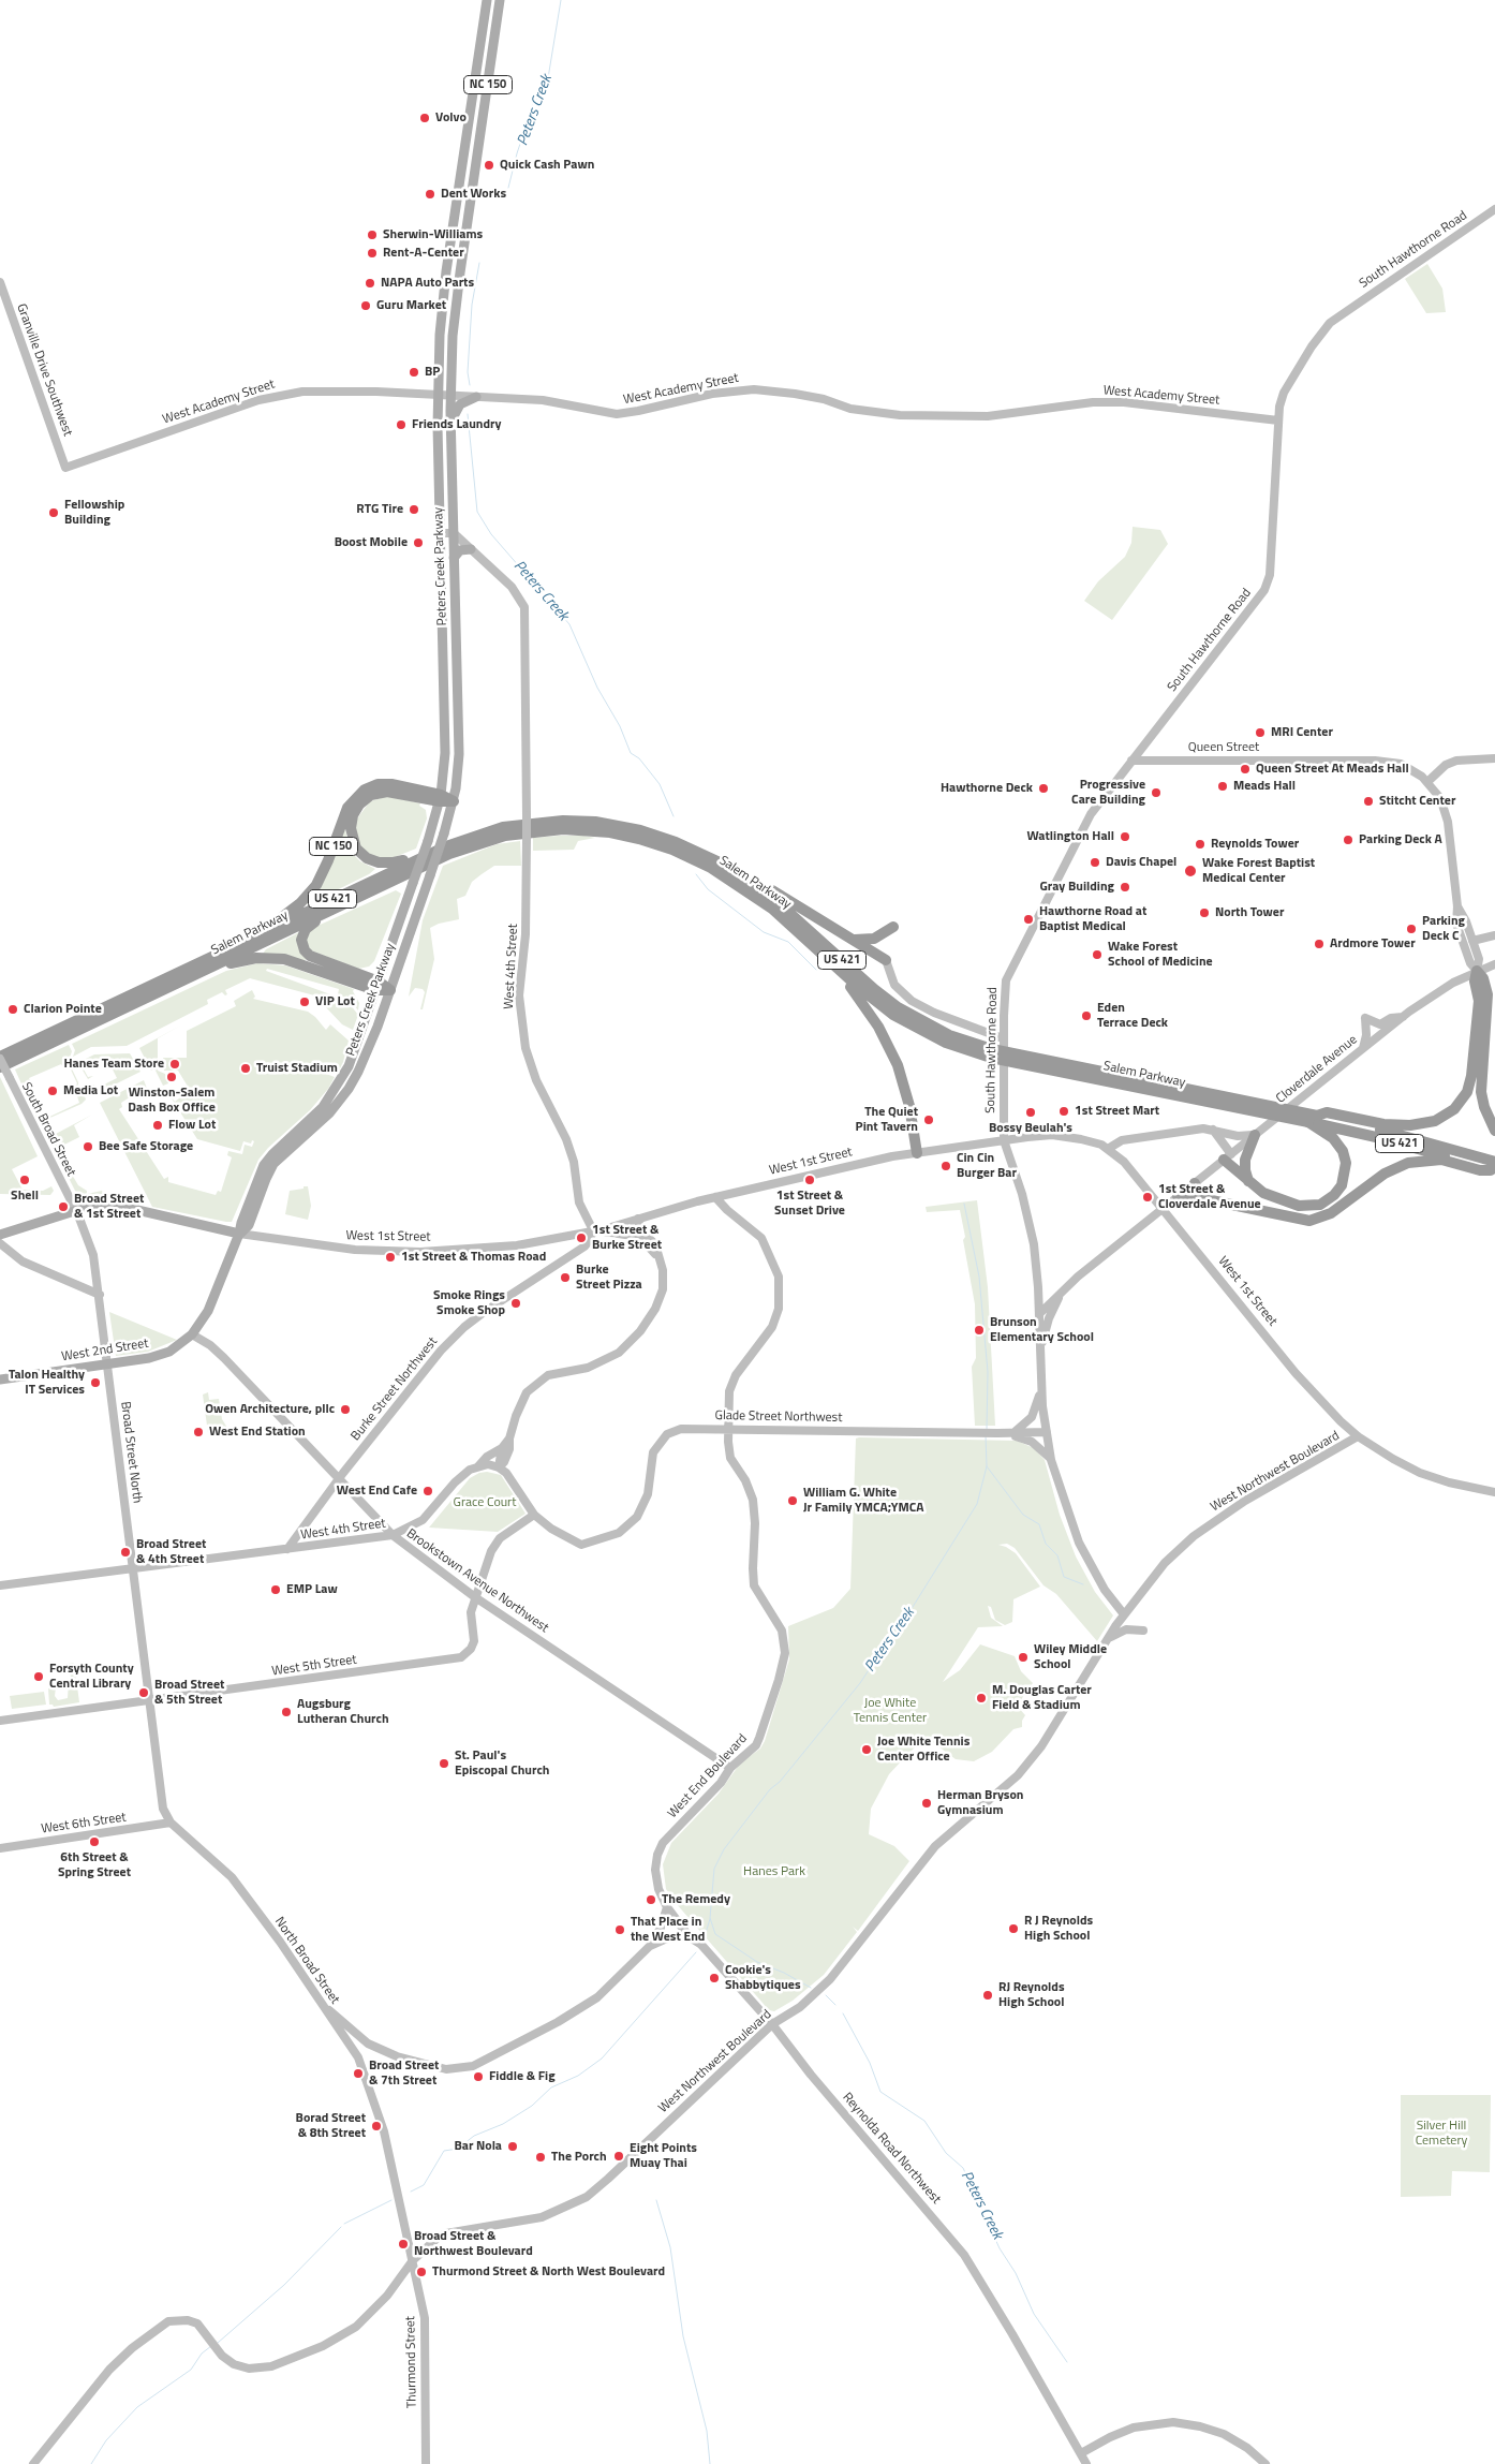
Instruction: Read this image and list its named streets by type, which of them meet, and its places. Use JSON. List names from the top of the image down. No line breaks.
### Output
{"streets":{"highway":["NC 150","Salem Parkway","US 421"],"main road":["Peters Creek Parkway","West 1st Street","West 2nd Street"],"street":["South Hawthorne Road","Granville Drive Southwest","West Academy Street","Queen Street","West 4th Street","Cloverdale Avenue","South Broad Street","Burke Street Northwest","Glade Street Northwest","Broad Street North","West Northwest Boulevard","Brookstown Avenue Northwest","West 5th Street","West End Boulevard","West 6th Street","North Broad Street","Reynolda Road Northwest","Thurmond Street"]},"crossings":[["NC 150","Peters Creek Parkway"],["NC 150","Salem Parkway"],["South Hawthorne Road","West Academy Street"],["South Hawthorne Road","Queen Street"],["South Hawthorne Road","Cloverdale Avenue"],["South Hawthorne Road","West 1st Street"],["Granville Drive Southwest","West Academy Street"],["West Academy Street","Peters Creek Parkway"],["Peters Creek Parkway","West 1st Street"],["Peters Creek Parkway","West 2nd Street"],["Salem Parkway","South Broad Street"],["West 4th Street","West 1st Street"],["West 4th Street","Burke Street Northwest"],["West 4th Street","Broad Street North"],["West 4th Street","Brookstown Avenue Northwest"],["Cloverdale Avenue","West 1st Street"],["South Broad Street","West 1st Street"],["South Broad Street","Broad Street North"],["West 1st Street","West 2nd Street"],["West 1st Street","Burke Street Northwest"],["West 1st Street","Broad Street North"],["West 1st Street","West Northwest Boulevard"],["West 1st Street","West End Boulevard"],["West 2nd Street","Broad Street North"],["West 2nd Street","Brookstown Avenue Northwest"],["Burke Street Northwest","Brookstown Avenue Northwest"],["Glade Street Northwest","West 5th Street"],["Glade Street Northwest","West End Boulevard"],["Broad Street North","West 5th Street"],["Broad Street North","North Broad Street"],["West Northwest Boulevard","North Broad Street"],["West Northwest Boulevard","Reynolda Road Northwest"],["West Northwest Boulevard","Thurmond Street"],["Brookstown Avenue Northwest","West 5th Street"],["Brookstown Avenue Northwest","West End Boulevard"],["West 5th Street","North Broad Street"],["West End Boulevard","Reynolda Road Northwest"],["West 6th Street","North Broad Street"],["North Broad Street","Thurmond Street"]],"water":["Peters Creek"],"parks":["Grace Court","Joe White Tennis Center","Hanes Park","Silver Hill Cemetery"],"places":["Volvo","Quick Cash Pawn","Dent Works","Sherwin-Williams","Rent-A-Center","NAPA Auto Parts","Guru Market","BP","Friends Laundry","RTG Tire","Fellowship Building","Boost Mobile","MRI Center","Queen Street At Meads Hall","Meads Hall","Hawthorne Deck","Progressive Care Building","Stitcht Center","Watlington Hall","Parking Deck A","Reynolds Tower","Davis Chapel","Wake Forest Baptist Medical Center","Gray Building","North Tower","Hawthorne Road at Baptist Medical","Parking Deck C","Ardmore Tower","Wake Forest School of Medicine","VIP Lot","Clarion Pointe","Eden Terrace Deck","Hanes Team Store","Truist Stadium","Winston-Salem Dash Box Office","Media Lot","1st Street Mart","Bossy Beulah's","The Quiet Pint Tavern","Flow Lot","Bee Safe Storage","Cin Cin Burger Bar","Shell","1st Street & Sunset Drive","1st Street & Cloverdale Avenue","Broad Street & 1st Street","1st Street & Burke Street","1st Street & Thomas Road","Burke Street Pizza","Smoke Rings Smoke Shop","Brunson Elementary School","Talon Healthy IT Services","Owen Architecture, pllc","West End Station","West End Cafe","William G. White Jr Family YMCA;YMCA","Broad Street & 4th Street","EMP Law","Wiley Middle School","Forsyth County Central Library","Broad Street & 5th Street","M. Douglas Carter Field & Stadium","Augsburg Lutheran Church","Joe White Tennis Center Office","St. Paul's Episcopal Church","Herman Bryson Gymnasium","6th Street & Spring Street","The Remedy","R J Reynolds High School","That Place in the West End","Cookie's Shabbytiques","RJ Reynolds High School","Broad Street & 7th Street","Fiddle & Fig","Borad Street & 8th Street","Bar Nola","Eight Points Muay Thai","The Porch","Broad Street & Northwest Boulevard","Thurmond Street & North West Boulevard"]}
